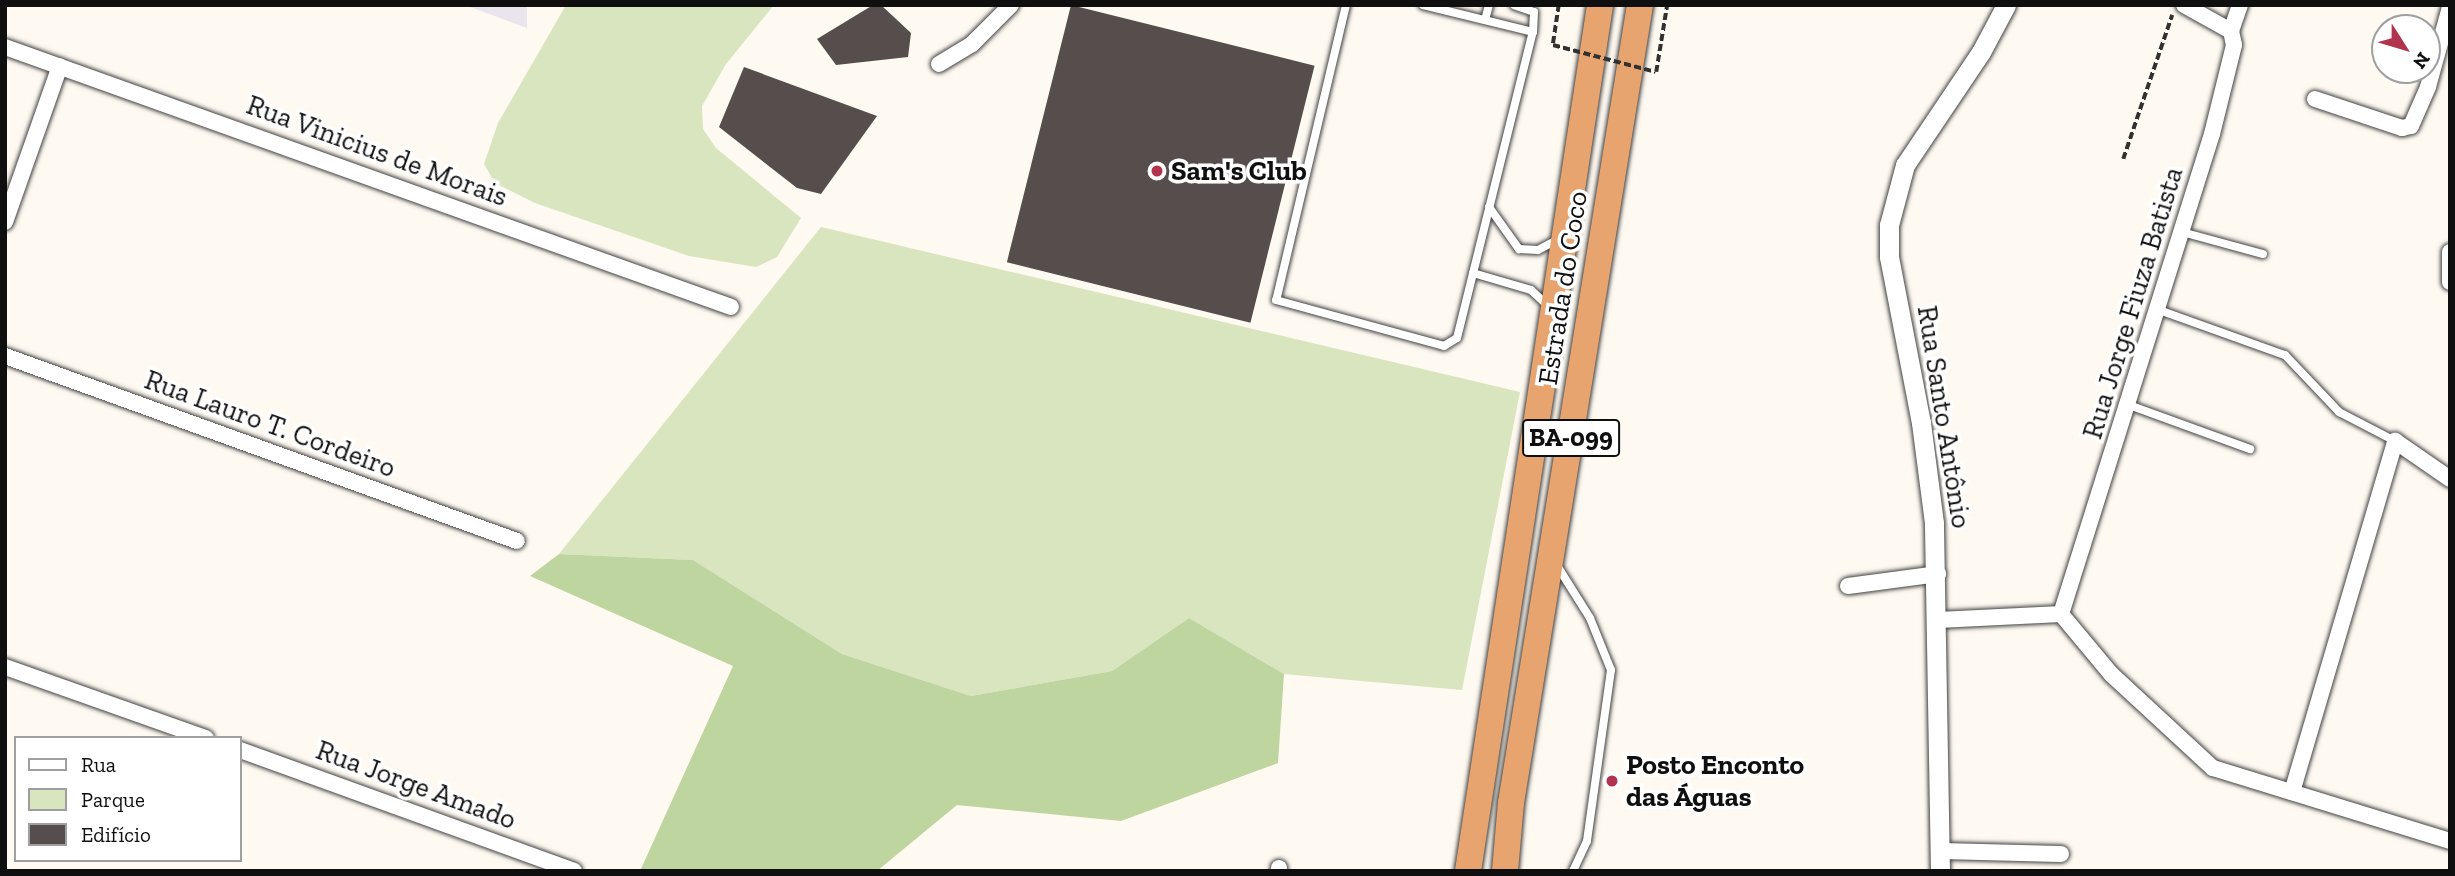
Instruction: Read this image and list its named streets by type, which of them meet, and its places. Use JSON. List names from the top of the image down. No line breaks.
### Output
{"streets":{"highway":["Estrada do Coco","BA-099"],"street":["Rua Vinicius de Morais","Rua Jorge Fiuza Batista","Rua Santo Antônio","Rua Lauro T. Cordeiro","Rua Jorge Amado"]},"places":["Sam's Club","Posto Enconto das Águas"],"legend":["Rua","Parque","Edifício"],"north":"bottom right"}
